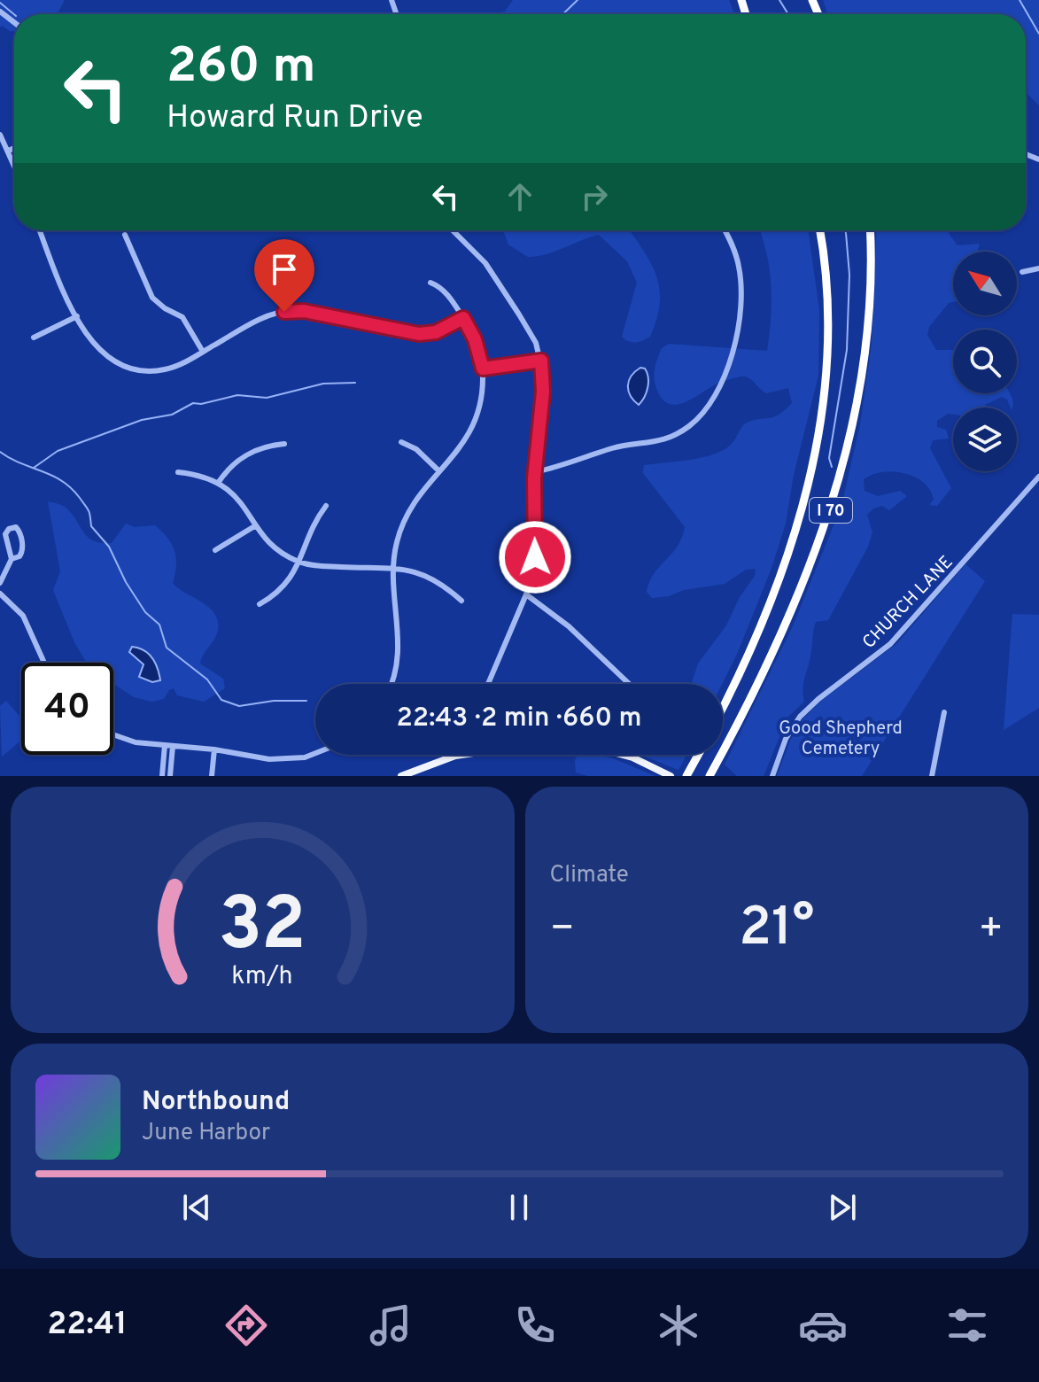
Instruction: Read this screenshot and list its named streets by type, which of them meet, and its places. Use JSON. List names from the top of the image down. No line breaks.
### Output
{"streets":{"highway":["I 70"],"street":["CHURCH LANE"]},"parks":["Good Shepherd Cemetery"],"north":"top left","page":{"turn":["260 m","Howard Run Drive"],"limit":"40","trip":"22:43 · 2 min · 660 m","tile":"Climate","heat":["−","21°","+"],"song":["Northbound","June Harbor"],"tabs":"22:41","gauge":["32","km/h"]}}
